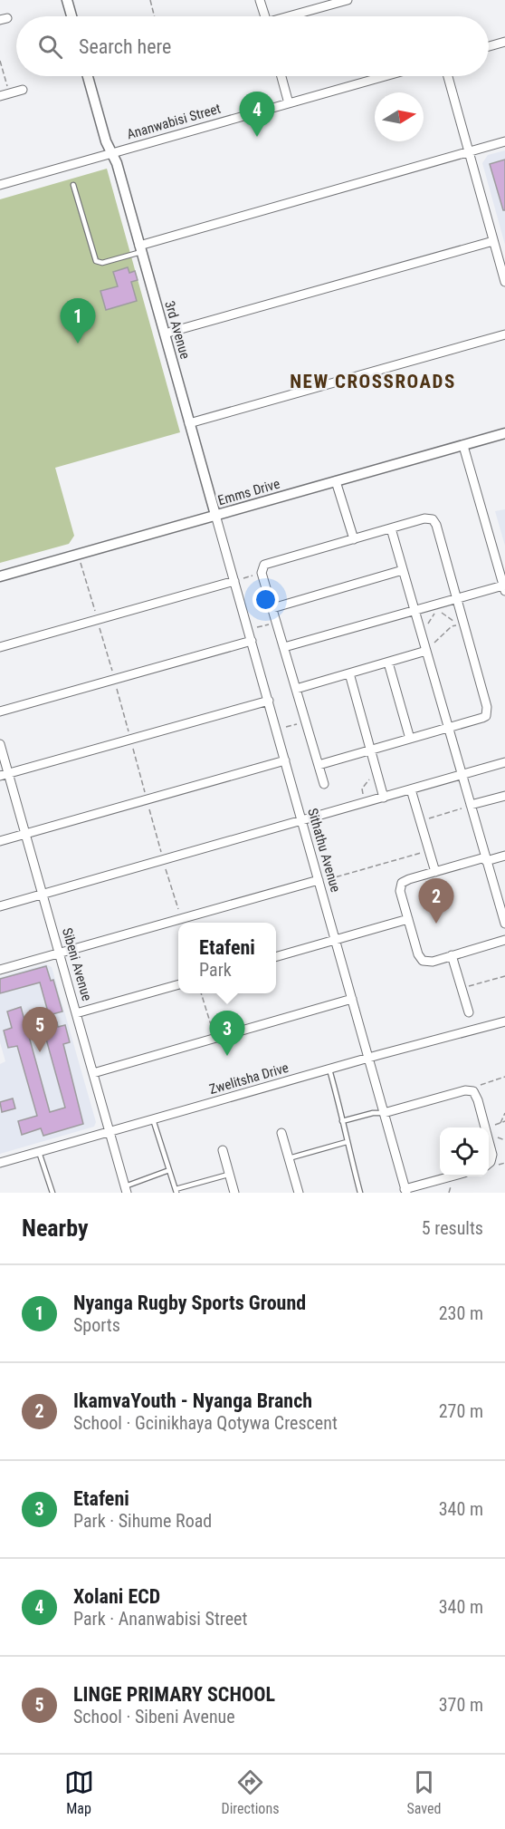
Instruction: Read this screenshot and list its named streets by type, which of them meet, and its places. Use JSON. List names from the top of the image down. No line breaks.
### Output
{"streets":{"street":["Ananwabisi Street","3rd Avenue","Emms Drive","Sithathu Avenue","Sibeni Avenue","Zwelitsha Drive"]},"crossings":[["Ananwabisi Street","3rd Avenue"],["3rd Avenue","Emms Drive"],["3rd Avenue","Sithathu Avenue"],["Emms Drive","Sithathu Avenue"],["Sithathu Avenue","Zwelitsha Drive"],["Sibeni Avenue","Zwelitsha Drive"]],"districts":["NEW CROSSROADS"],"north":"right","page":{"search":"Search here","pins":["4","1","2","5","3"],"popup":["Etafeni","Park"],"heading":["Nearby","5 results"],"list":[{"mark":"1","name":"Nyanga Rugby Sports Ground","note":"Sports","value":"230 m"},{"mark":"2","name":"IkamvaYouth - Nyanga Branch","note":"School · Gcinikhaya Qotywa Crescent","value":"270 m"},{"mark":"3","name":"Etafeni","note":"Park · Sihume Road","value":"340 m"},{"mark":"4","name":"Xolani ECD","note":"Park · Ananwabisi Street","value":"340 m"},{"mark":"5","name":"LINGE PRIMARY SCHOOL","note":"School · Sibeni Avenue","value":"370 m"}],"nav":["Map","Directions","Saved"]}}
